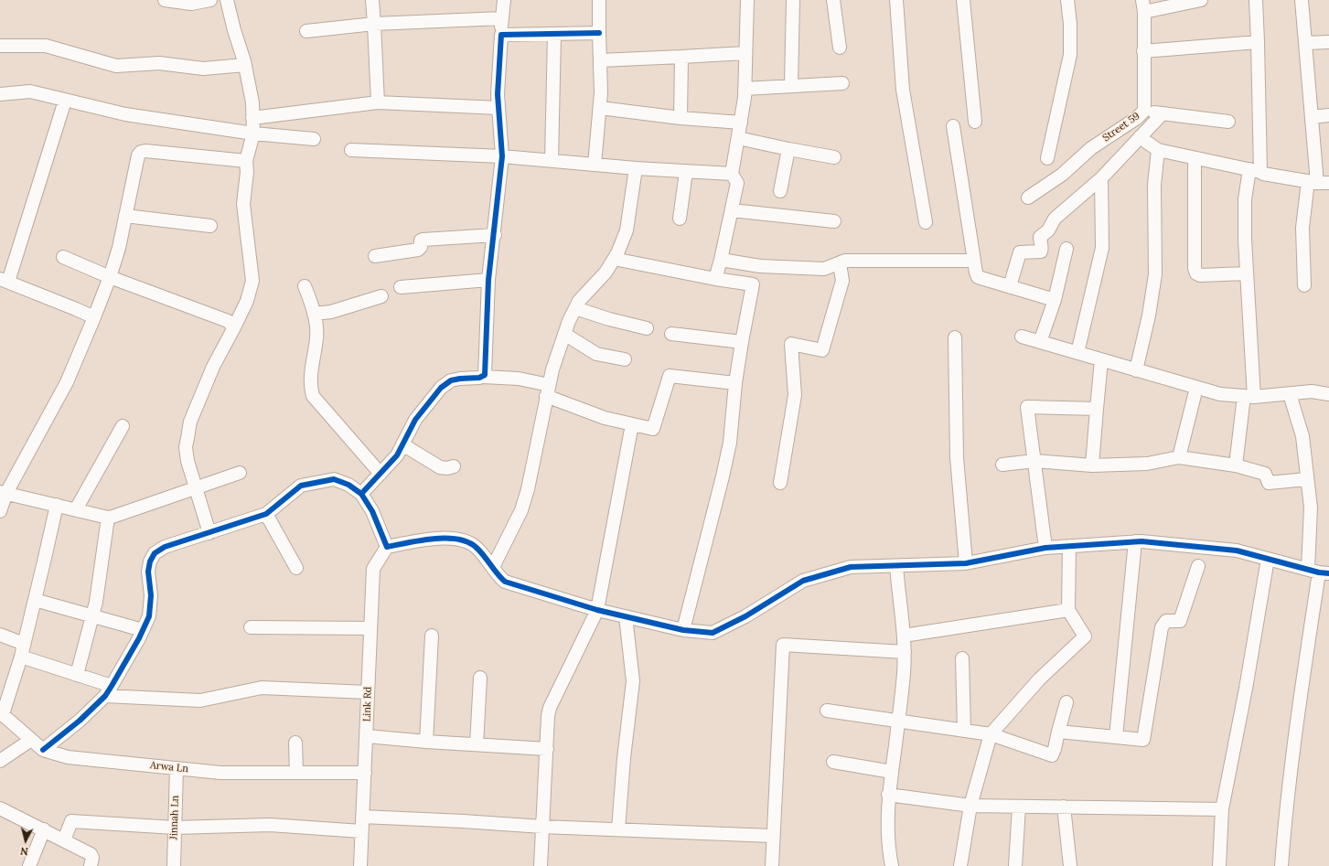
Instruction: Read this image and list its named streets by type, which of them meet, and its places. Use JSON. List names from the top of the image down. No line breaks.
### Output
{"streets":{"street":["Street 59","Link Rd","Arwa Ln","Jinnah Ln"]},"crossings":[["Link Rd","Arwa Ln"],["Arwa Ln","Jinnah Ln"]],"north":"bottom"}
